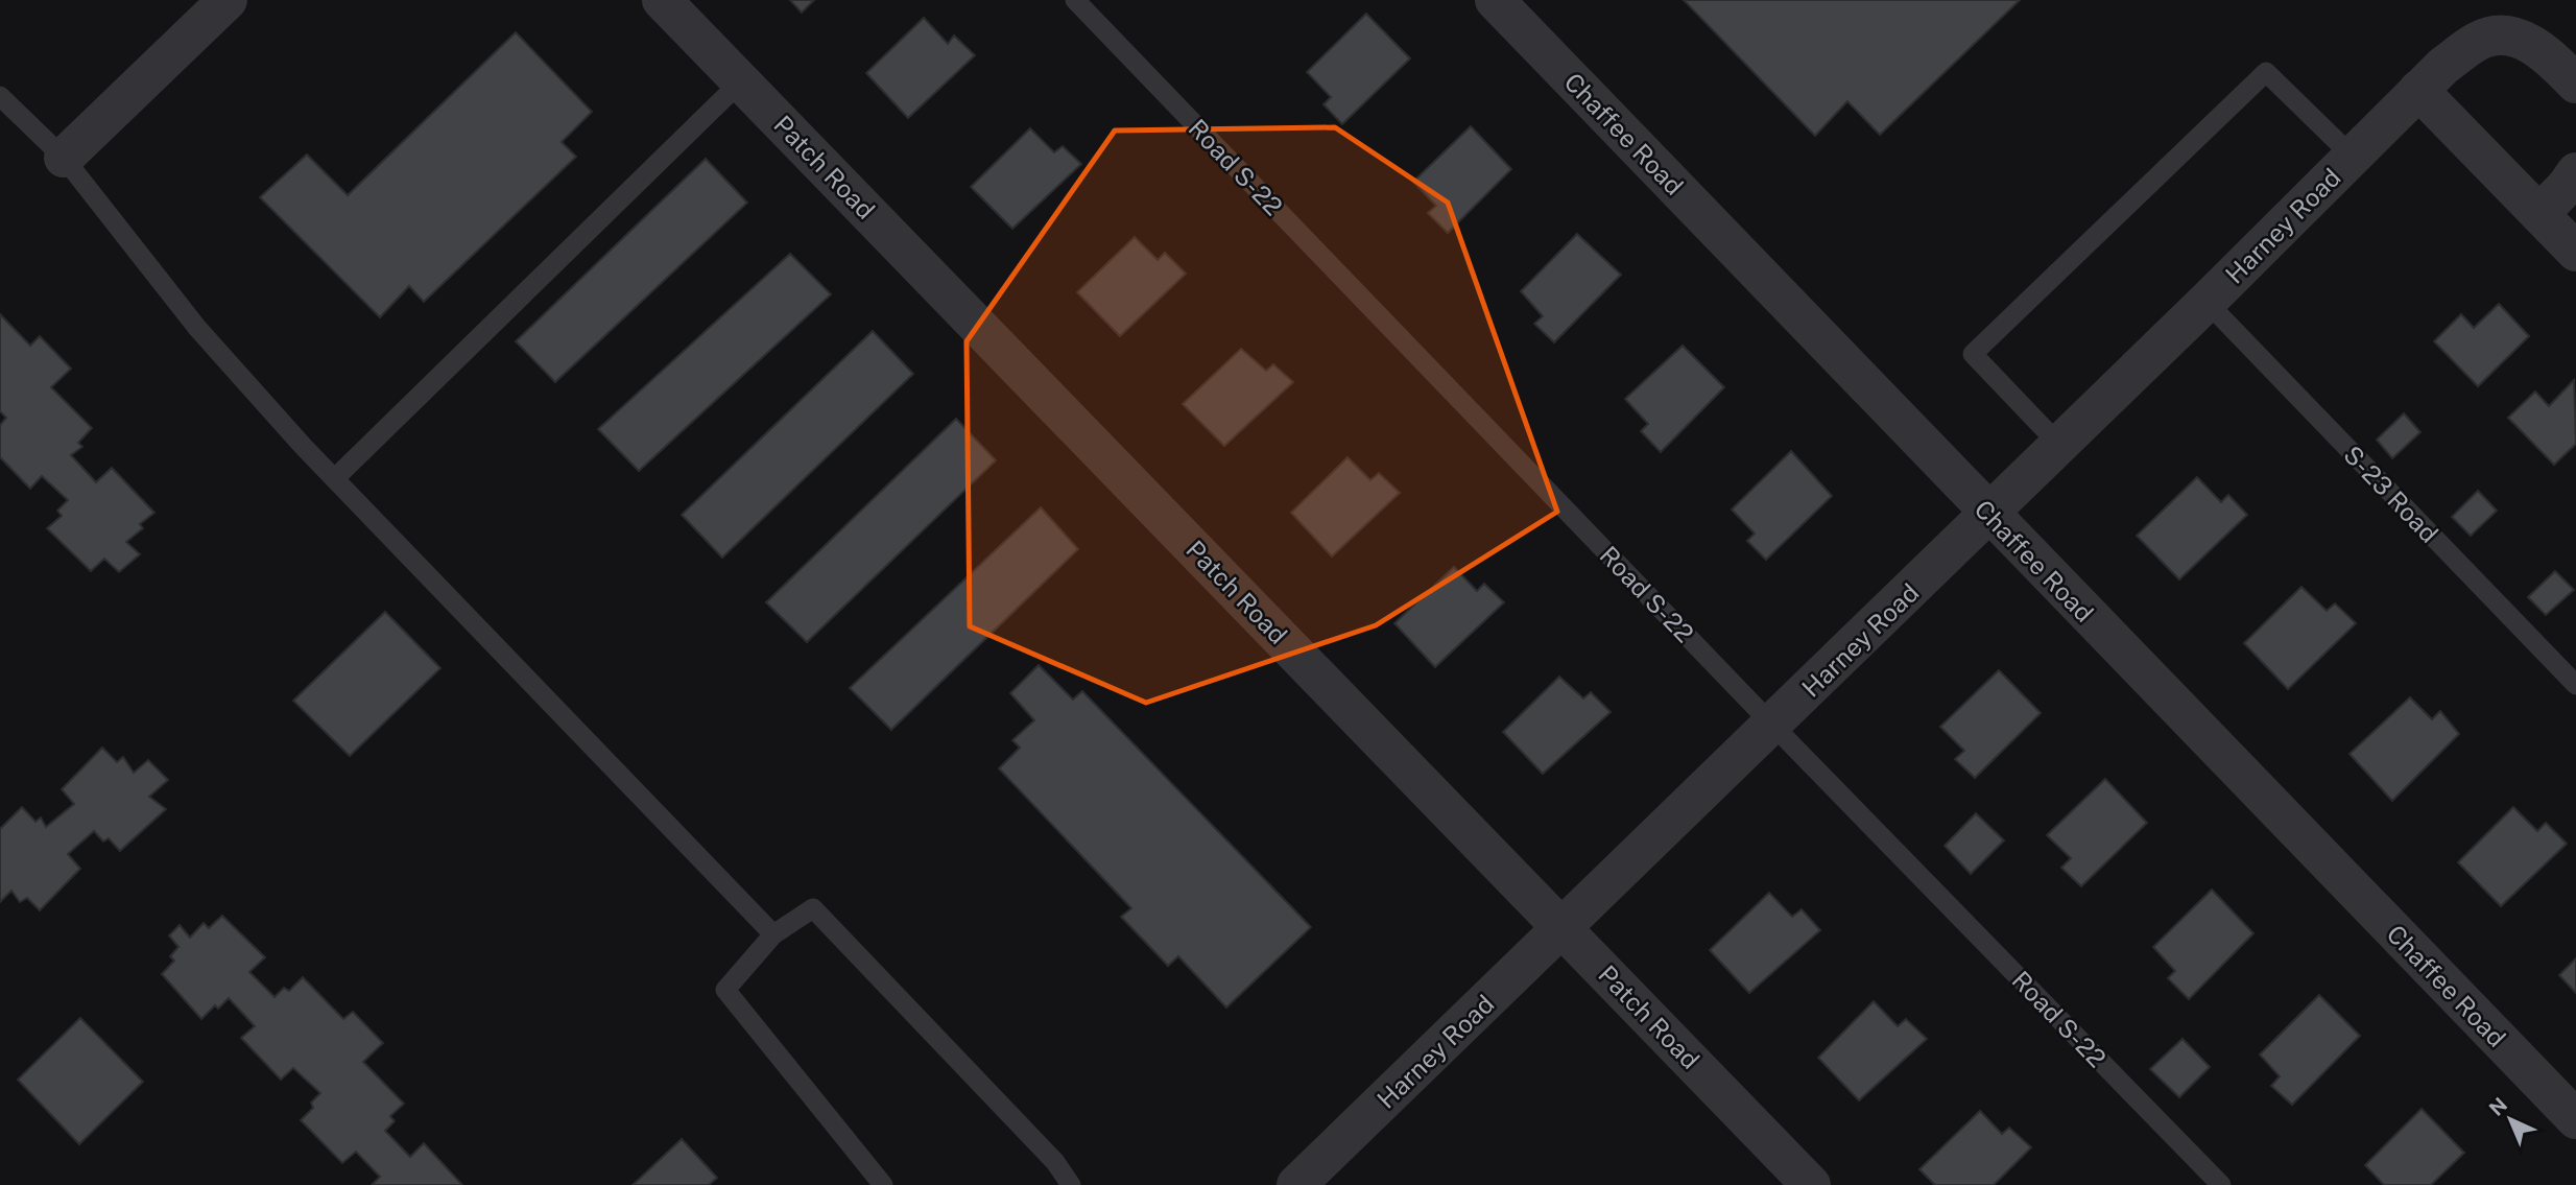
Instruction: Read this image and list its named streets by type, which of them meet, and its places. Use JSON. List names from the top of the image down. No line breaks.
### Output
{"streets":{"street":["Chaffee Road","Patch Road","Harney Road"],"lane":["Road S-22","S-23 Road"]},"crossings":[["Chaffee Road","Harney Road"],["Patch Road","Harney Road"],["Road S-22","Harney Road"],["Harney Road","S-23 Road"]],"north":"top left"}
